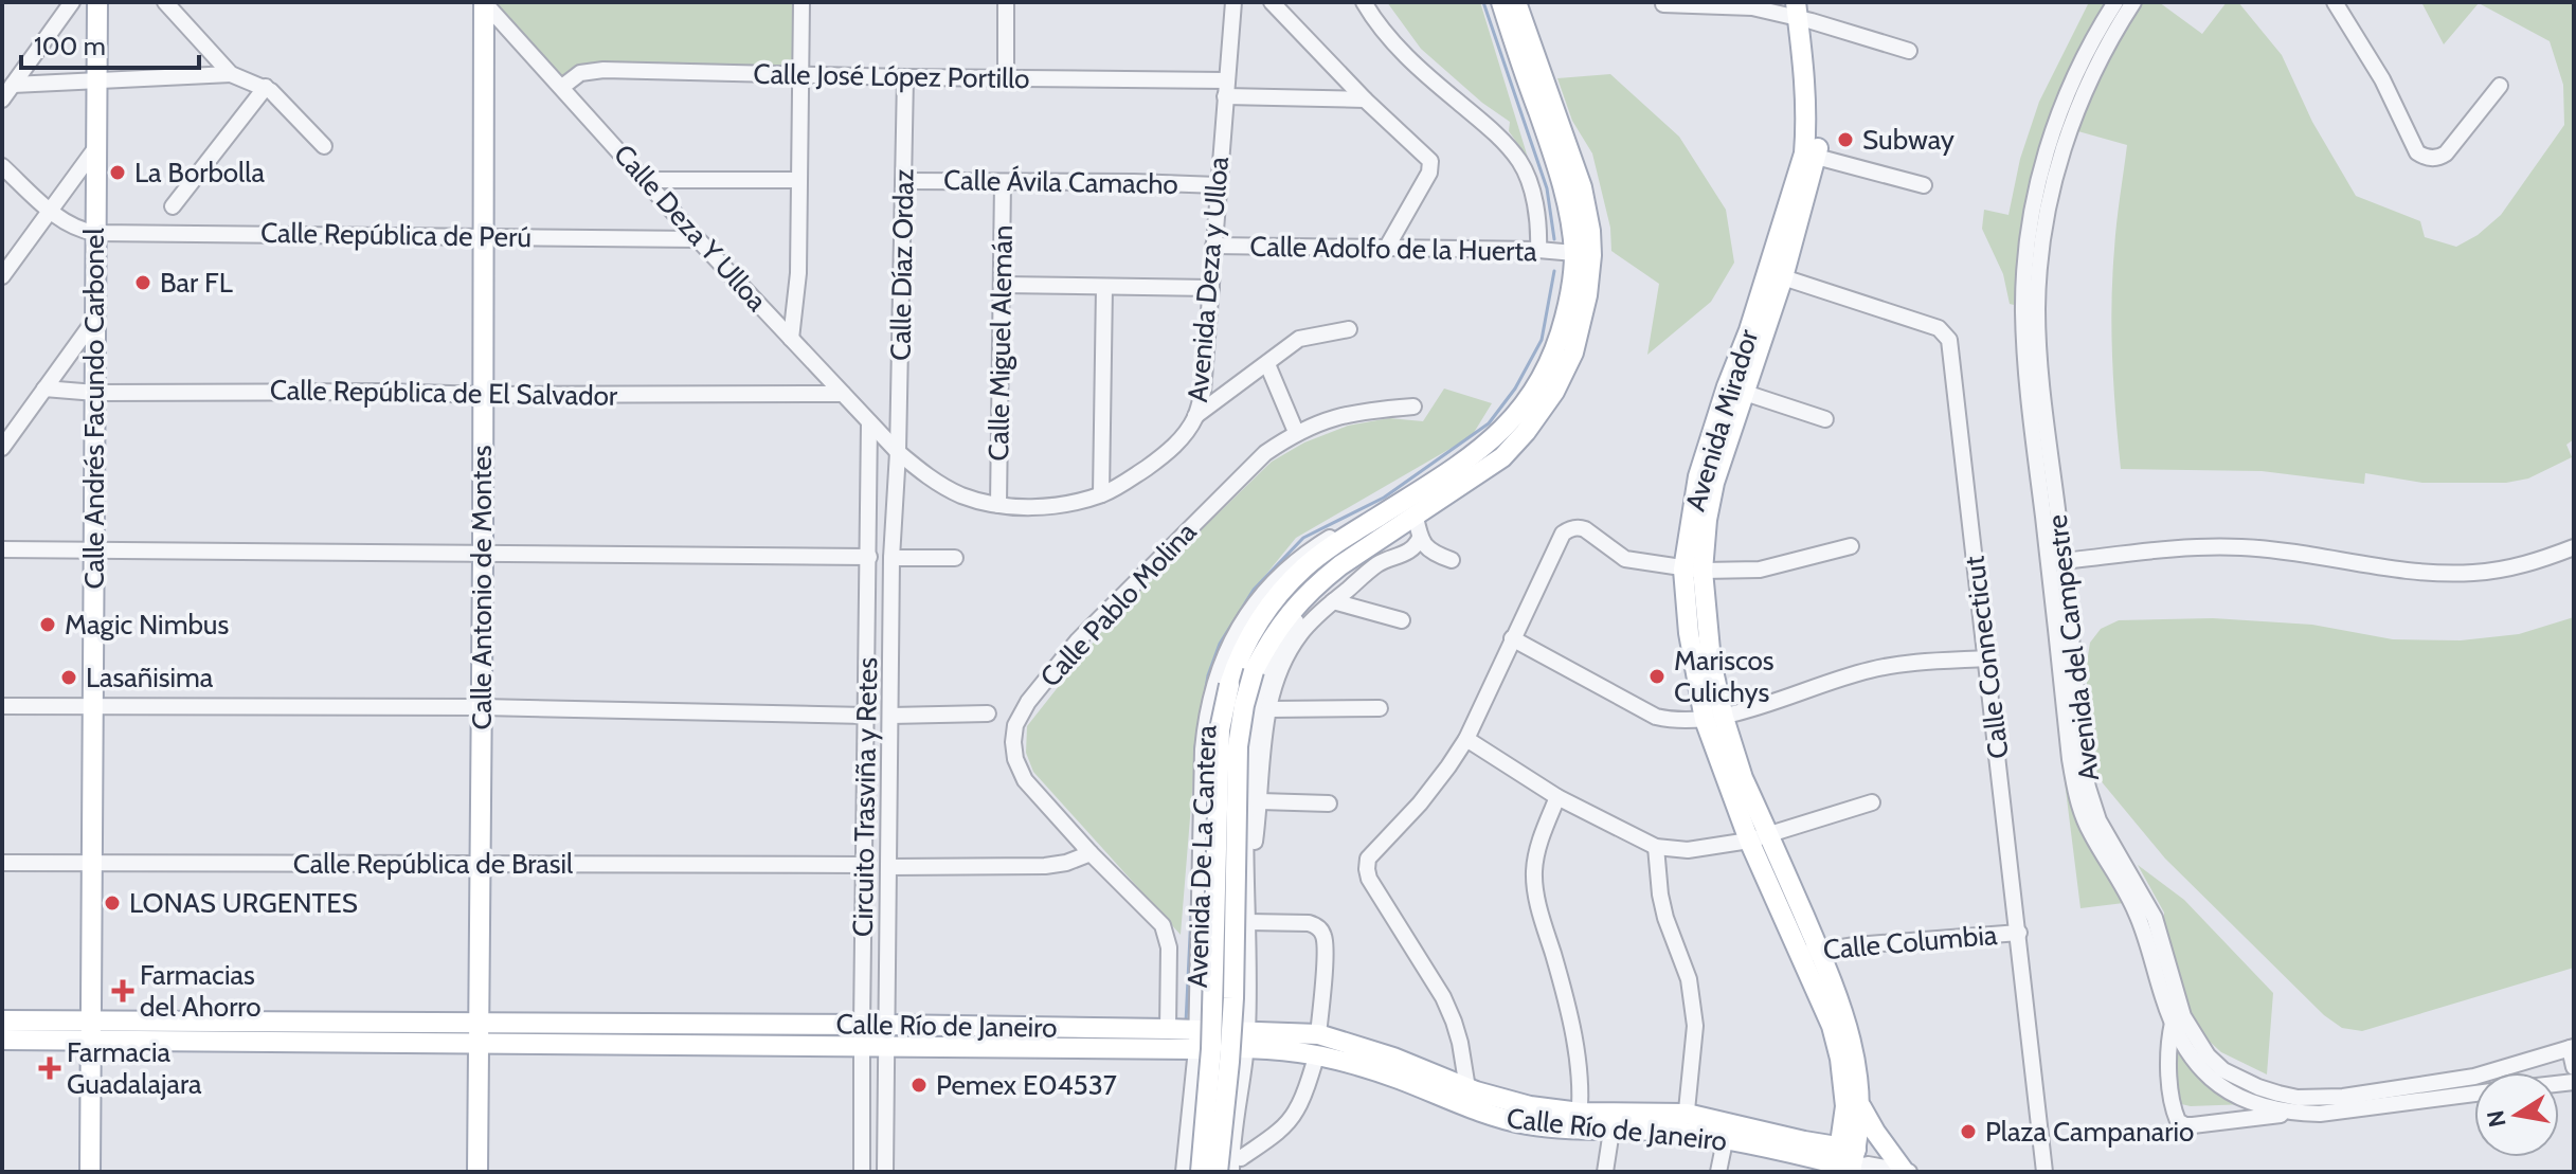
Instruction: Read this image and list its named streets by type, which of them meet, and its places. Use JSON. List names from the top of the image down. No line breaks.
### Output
{"streets":{"main road":["Calle Andrés Facundo Carbonel","Avenida Mirador","Calle Antonio de Montes","Avenida De La Cantera","Calle Río de Janeiro"],"street":["Calle José López Portillo","Calle Ávila Camacho","Calle Deza Y Ulloa","Calle República de Perú","Calle Adolfo de la Huerta","Calle Díaz Ordaz","Avenida Deza y Ulloa","Calle Miguel Alemán","Calle República de El Salvador","Calle Pablo Molina","Avenida del Campestre","Calle Connecticut","Circuito Trasviña y Retes","Calle República de Brasil","Calle Columbia"]},"crossings":[["Calle José López Portillo","Calle Deza Y Ulloa"],["Calle José López Portillo","Calle Díaz Ordaz"],["Calle José López Portillo","Avenida Deza y Ulloa"],["Calle Ávila Camacho","Calle Díaz Ordaz"],["Calle Ávila Camacho","Avenida Deza y Ulloa"],["Calle Ávila Camacho","Calle Miguel Alemán"],["Calle Deza Y Ulloa","Calle República de Perú"],["Calle Deza Y Ulloa","Calle Díaz Ordaz"],["Calle Deza Y Ulloa","Avenida Deza y Ulloa"],["Calle Deza Y Ulloa","Calle República de El Salvador"],["Calle Deza Y Ulloa","Calle Antonio de Montes"],["Calle Deza Y Ulloa","Circuito Trasviña y Retes"],["Calle República de Perú","Calle Andrés Facundo Carbonel"],["Calle República de Perú","Calle Antonio de Montes"],["Calle Adolfo de la Huerta","Avenida Deza y Ulloa"],["Calle Adolfo de la Huerta","Avenida De La Cantera"],["Calle Díaz Ordaz","Avenida Deza y Ulloa"],["Calle Díaz Ordaz","Circuito Trasviña y Retes"],["Avenida Deza y Ulloa","Calle Miguel Alemán"],["Avenida Deza y Ulloa","Circuito Trasviña y Retes"],["Calle República de El Salvador","Calle Andrés Facundo Carbonel"],["Calle República de El Salvador","Calle Antonio de Montes"],["Calle Andrés Facundo Carbonel","Calle República de Brasil"],["Calle Andrés Facundo Carbonel","Calle Río de Janeiro"],["Avenida Mirador","Calle Connecticut"],["Avenida Mirador","Calle Columbia"],["Avenida Mirador","Calle Río de Janeiro"],["Calle Antonio de Montes","Calle República de Brasil"],["Calle Antonio de Montes","Calle Río de Janeiro"],["Calle Pablo Molina","Calle Río de Janeiro"],["Calle Connecticut","Calle Columbia"],["Circuito Trasviña y Retes","Calle República de Brasil"],["Circuito Trasviña y Retes","Calle Río de Janeiro"],["Avenida De La Cantera","Calle Río de Janeiro"]],"places":{"other":["Subway","La Borbolla","Bar FL","Magic Nimbus","Mariscos Culichys","Lasañisima","LONAS URGENTES","Pemex E04537","Plaza Campanario"],"health":["Farmacias del Ahorro","Farmacia Guadalajara"]},"scale_bar":"100 m","north":"left"}
